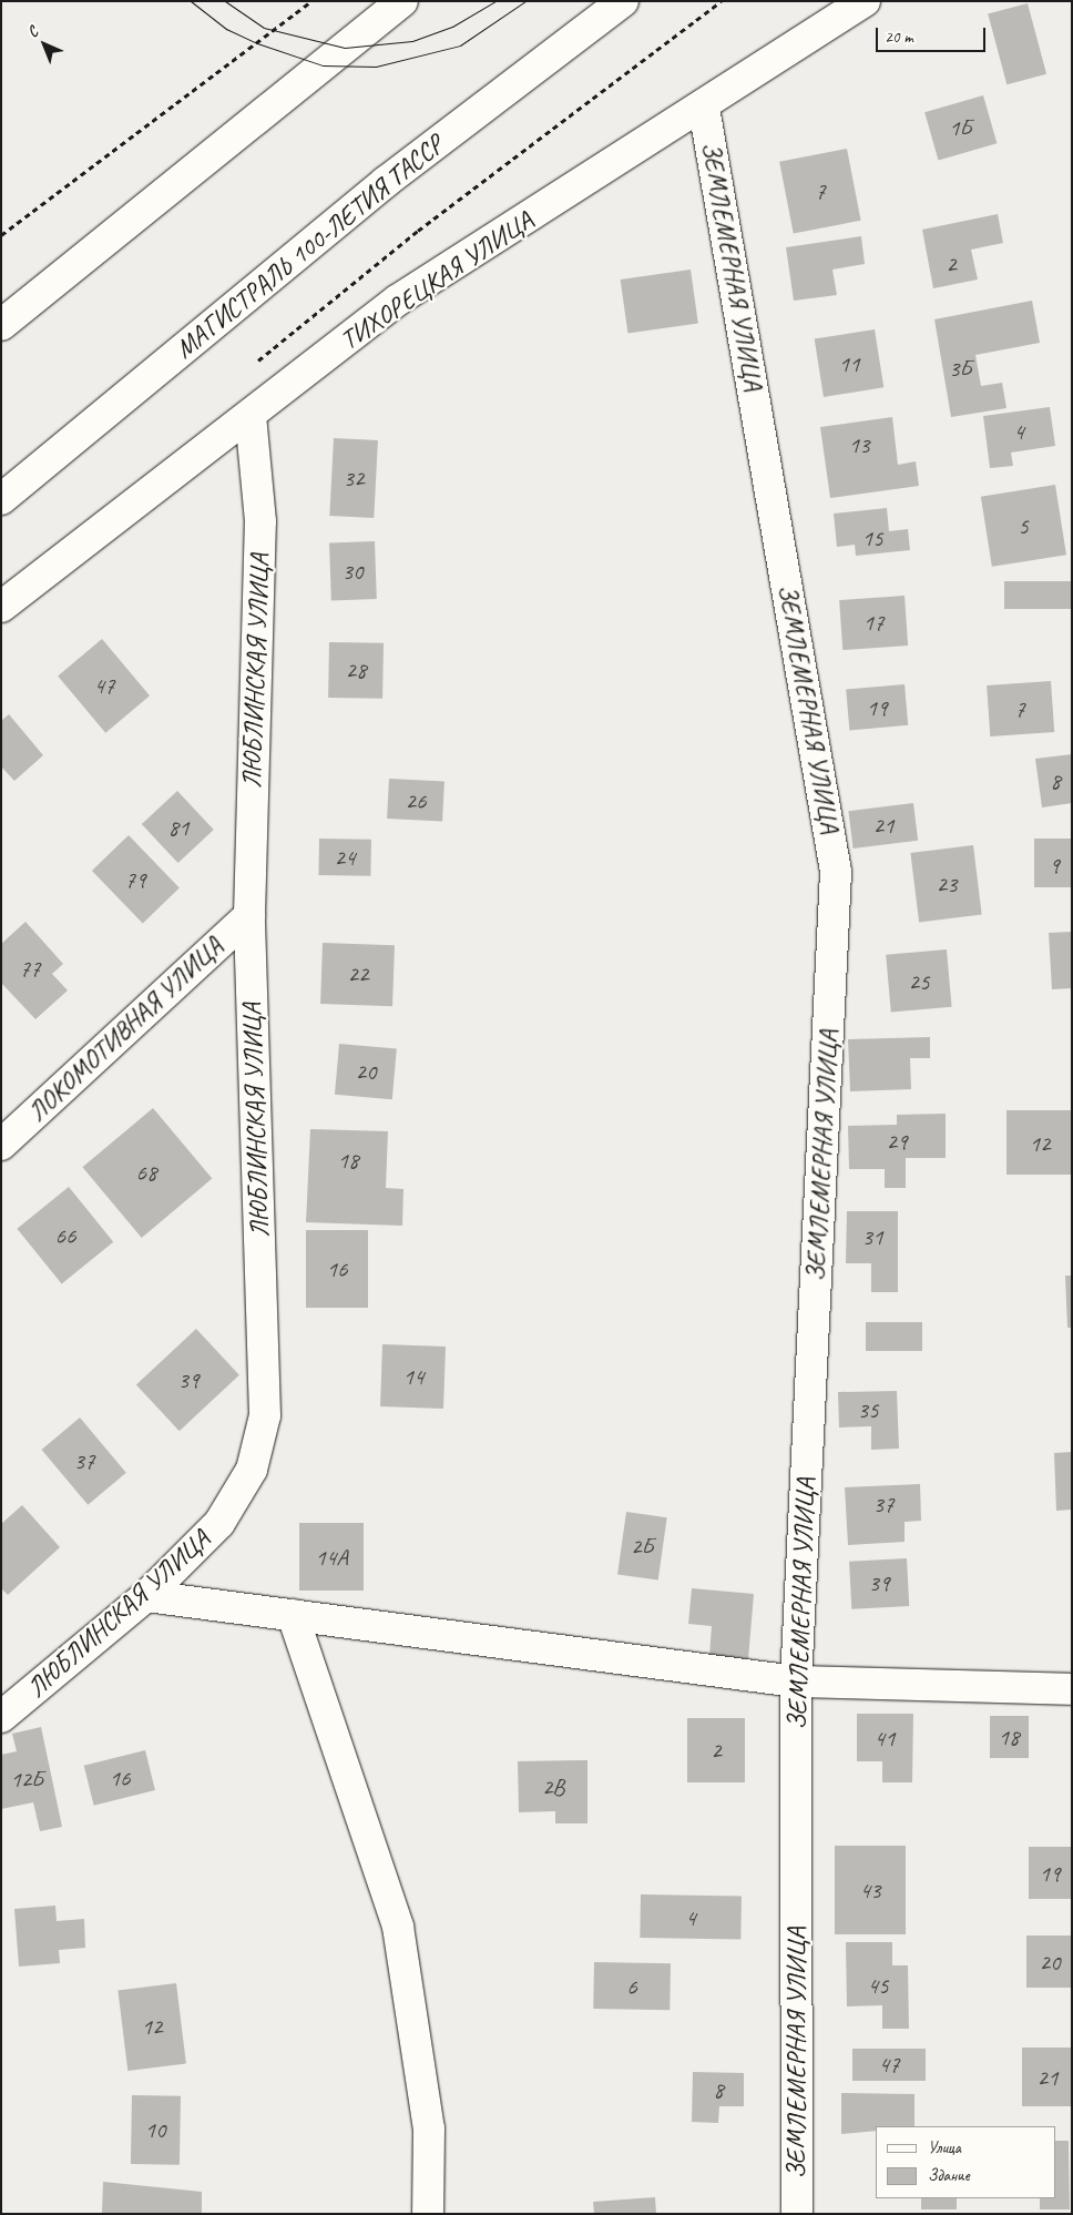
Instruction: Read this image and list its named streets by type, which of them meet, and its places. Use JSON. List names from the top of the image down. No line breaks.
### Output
{"streets":{"street":["МАГИСТРАЛЬ 100-ЛЕТИЯ ТАССР","ЗЕМЛЕМЕРНАЯ УЛИЦА","ТИХОРЕЦКАЯ УЛИЦА","ЛЮБЛИНСКАЯ УЛИЦА","ЛОКОМОТИВНАЯ УЛИЦА"]},"crossings":[["ЗЕМЛЕМЕРНАЯ УЛИЦА","ТИХОРЕЦКАЯ УЛИЦА"],["ТИХОРЕЦКАЯ УЛИЦА","ЛЮБЛИНСКАЯ УЛИЦА"],["ЛЮБЛИНСКАЯ УЛИЦА","ЛОКОМОТИВНАЯ УЛИЦА"]],"house_numbers":["1Б","7","2","11","3Б","4","13","32","5","15","30","17","28","47","19","7","8","26","21","81","24","9","79","23","77","22","25","20","29","12","18","68","66","31","16","14","39","35","37","37","2Б","14А","39","18","41","2","16","12Б","2В","19","43","4","20","45","6","12","47","21","8","10"],"legend":["Улица","Здание"],"scale_bar":"20 m","north":"top left"}
